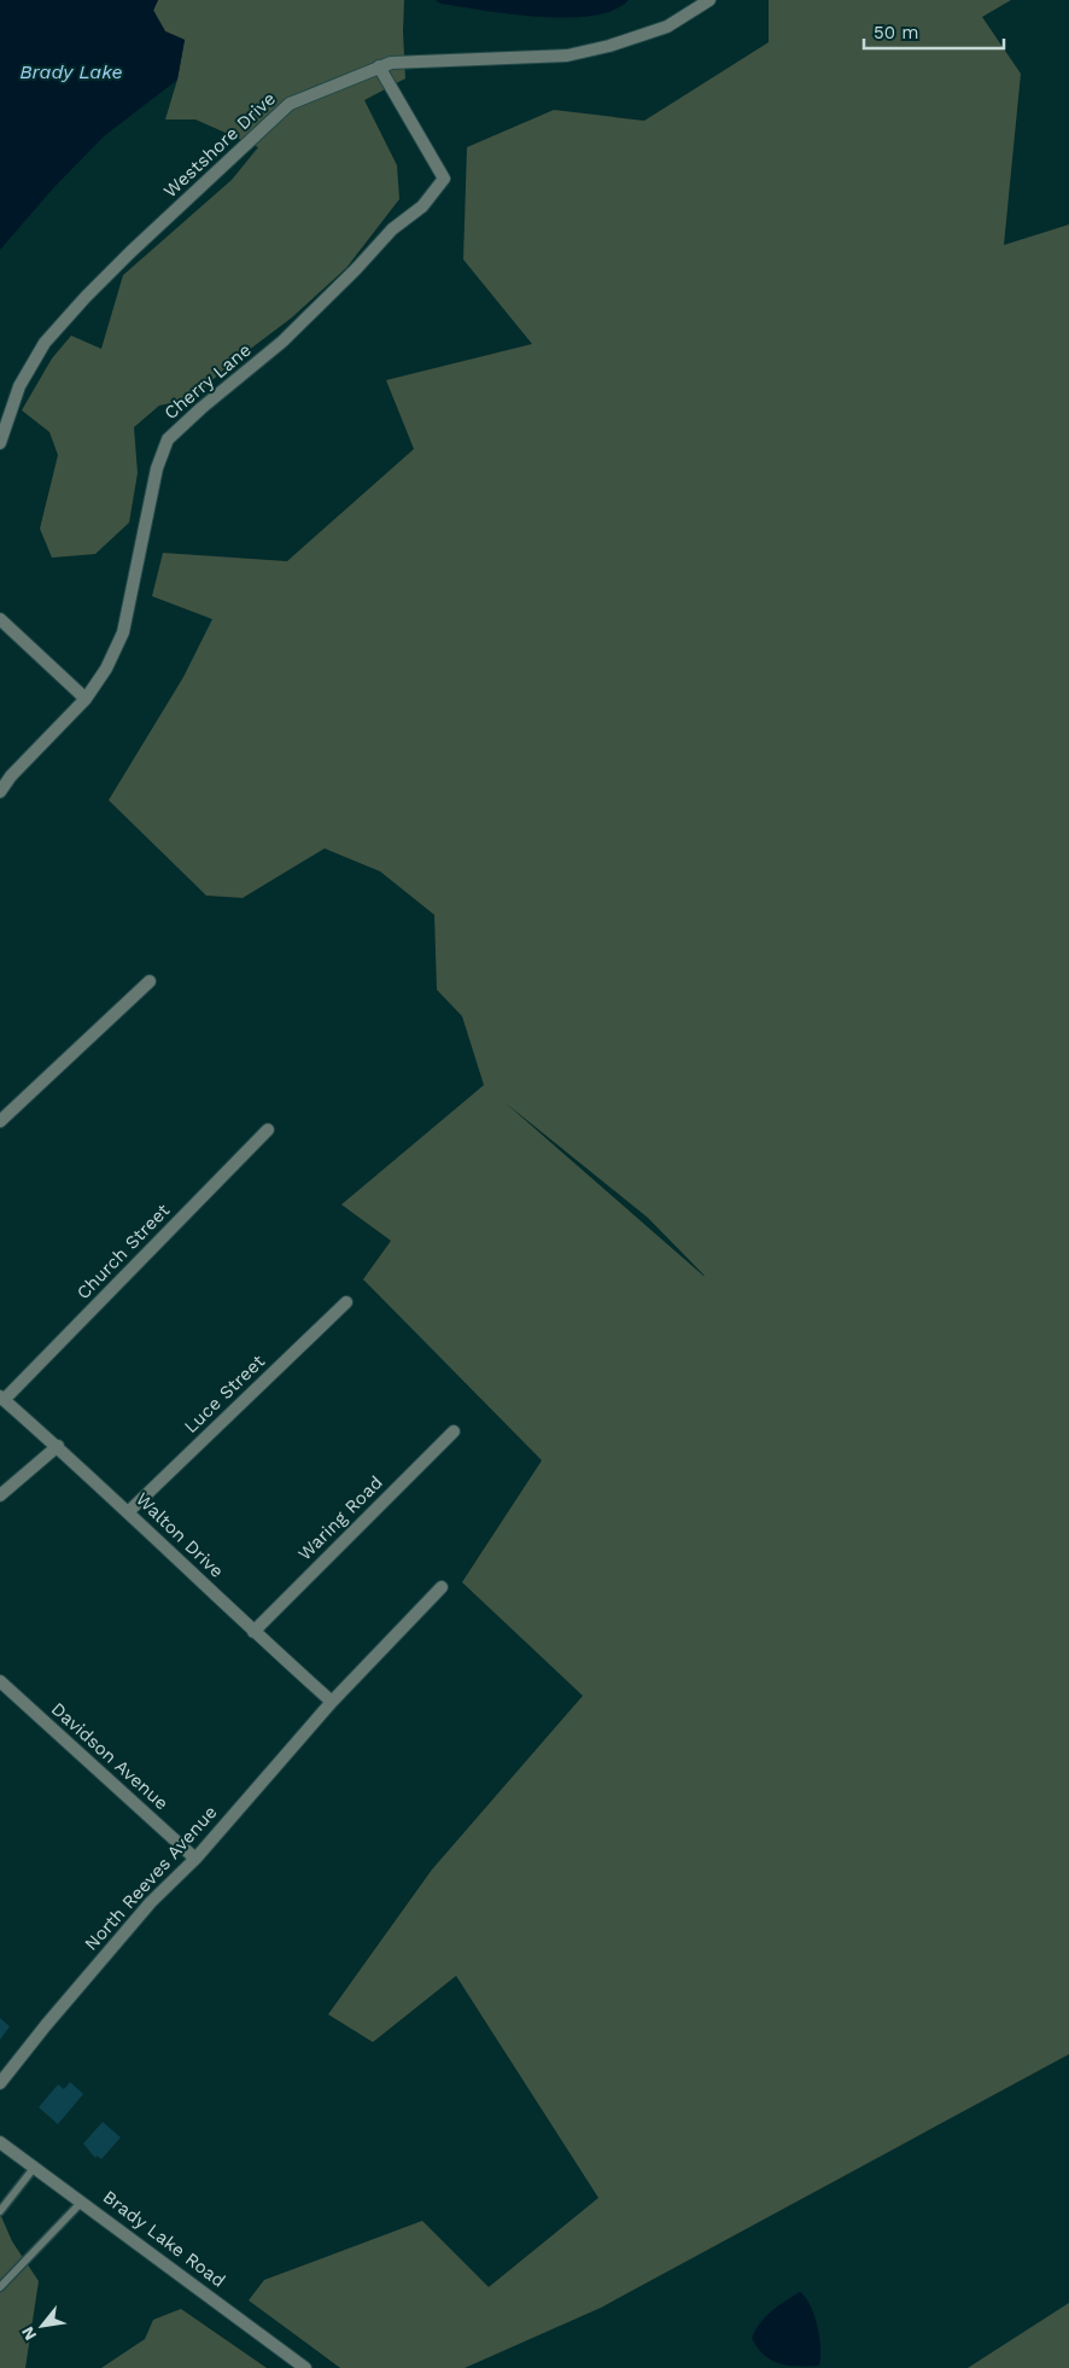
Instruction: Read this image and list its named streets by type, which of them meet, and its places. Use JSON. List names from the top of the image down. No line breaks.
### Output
{"streets":{"street":["Westshore Drive","Cherry Lane","Church Street","Luce Street","Waring Road","Walton Drive","Davidson Avenue","North Reeves Avenue","Brady Lake Road"]},"crossings":[["Westshore Drive","Cherry Lane"],["Church Street","Walton Drive"],["Luce Street","Walton Drive"],["Waring Road","Walton Drive"],["Walton Drive","North Reeves Avenue"],["Davidson Avenue","North Reeves Avenue"]],"water":["Brady Lake"],"scale_bar":"50 m","north":"bottom left"}
